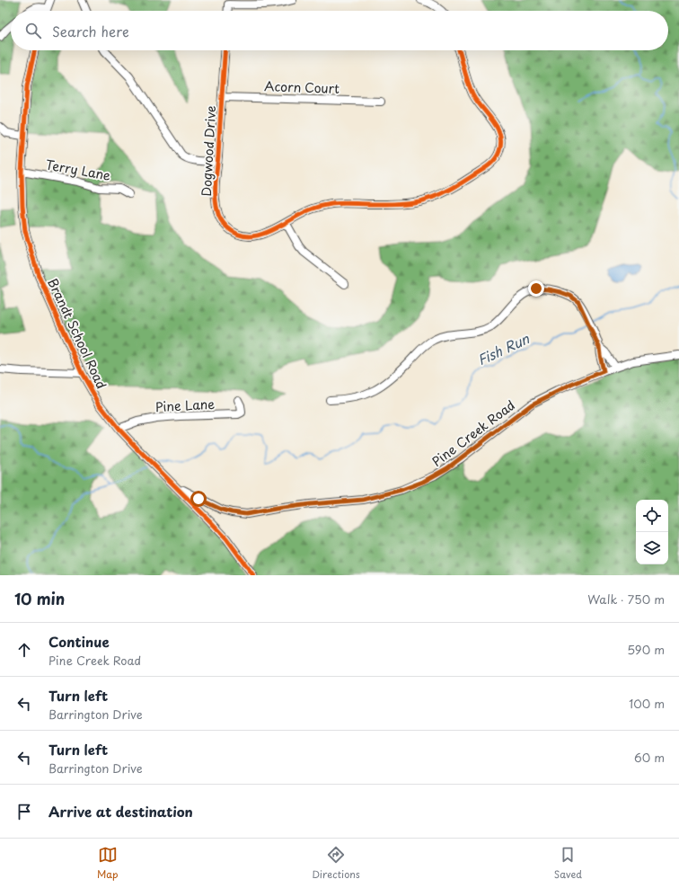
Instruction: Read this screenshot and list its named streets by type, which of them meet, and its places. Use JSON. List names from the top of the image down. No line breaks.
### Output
{"streets":{"street":["Acorn Court","Dogwood Drive","Terry Lane","Brandt School Road","Pine Lane","Pine Creek Road"]},"crossings":[["Acorn Court","Dogwood Drive"],["Terry Lane","Brandt School Road"],["Brandt School Road","Pine Lane"],["Brandt School Road","Pine Creek Road"]],"water":["Fish Run"],"page":{"search":"Search here","heading":["10 min","Walk · 750 m"],"list":[["Continue","Pine Creek Road","590 m"],["Turn left","Barrington Drive","100 m"],["Turn left","Barrington Drive","60 m"],"Arrive at destination"],"nav":["Map","Directions","Saved"]}}
